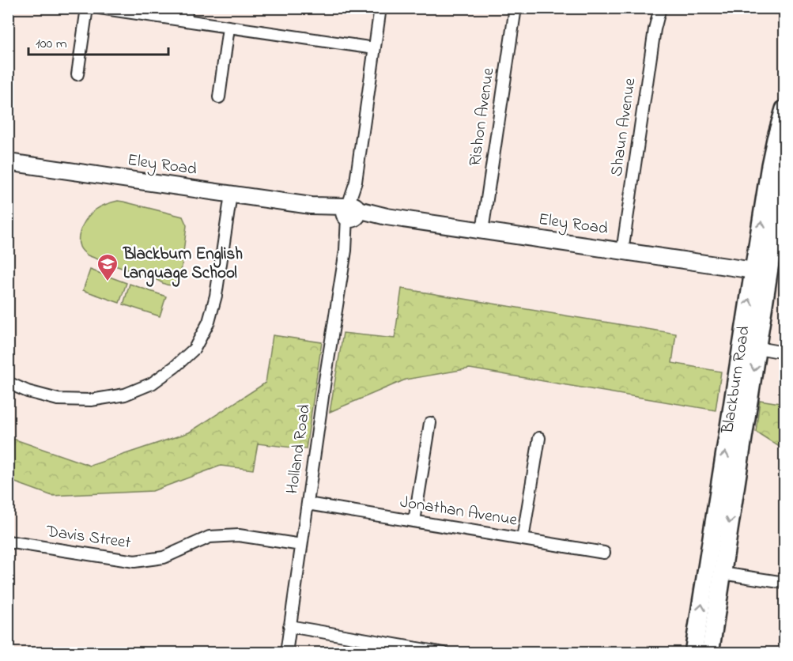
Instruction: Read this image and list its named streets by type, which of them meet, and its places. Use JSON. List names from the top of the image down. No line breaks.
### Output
{"streets":{"main road":["Eley Road","Blackburn Road"],"street":["Rishon Avenue","Shaun Avenue","Holland Road","Jonathan Avenue","Davis Street"]},"crossings":[["Rishon Avenue","Eley Road"],["Shaun Avenue","Eley Road"],["Eley Road","Blackburn Road"],["Eley Road","Holland Road"],["Holland Road","Jonathan Avenue"],["Holland Road","Davis Street"]],"places":{"school or university":["Blackburn English Language School"]},"scale_bar":"100 m"}
